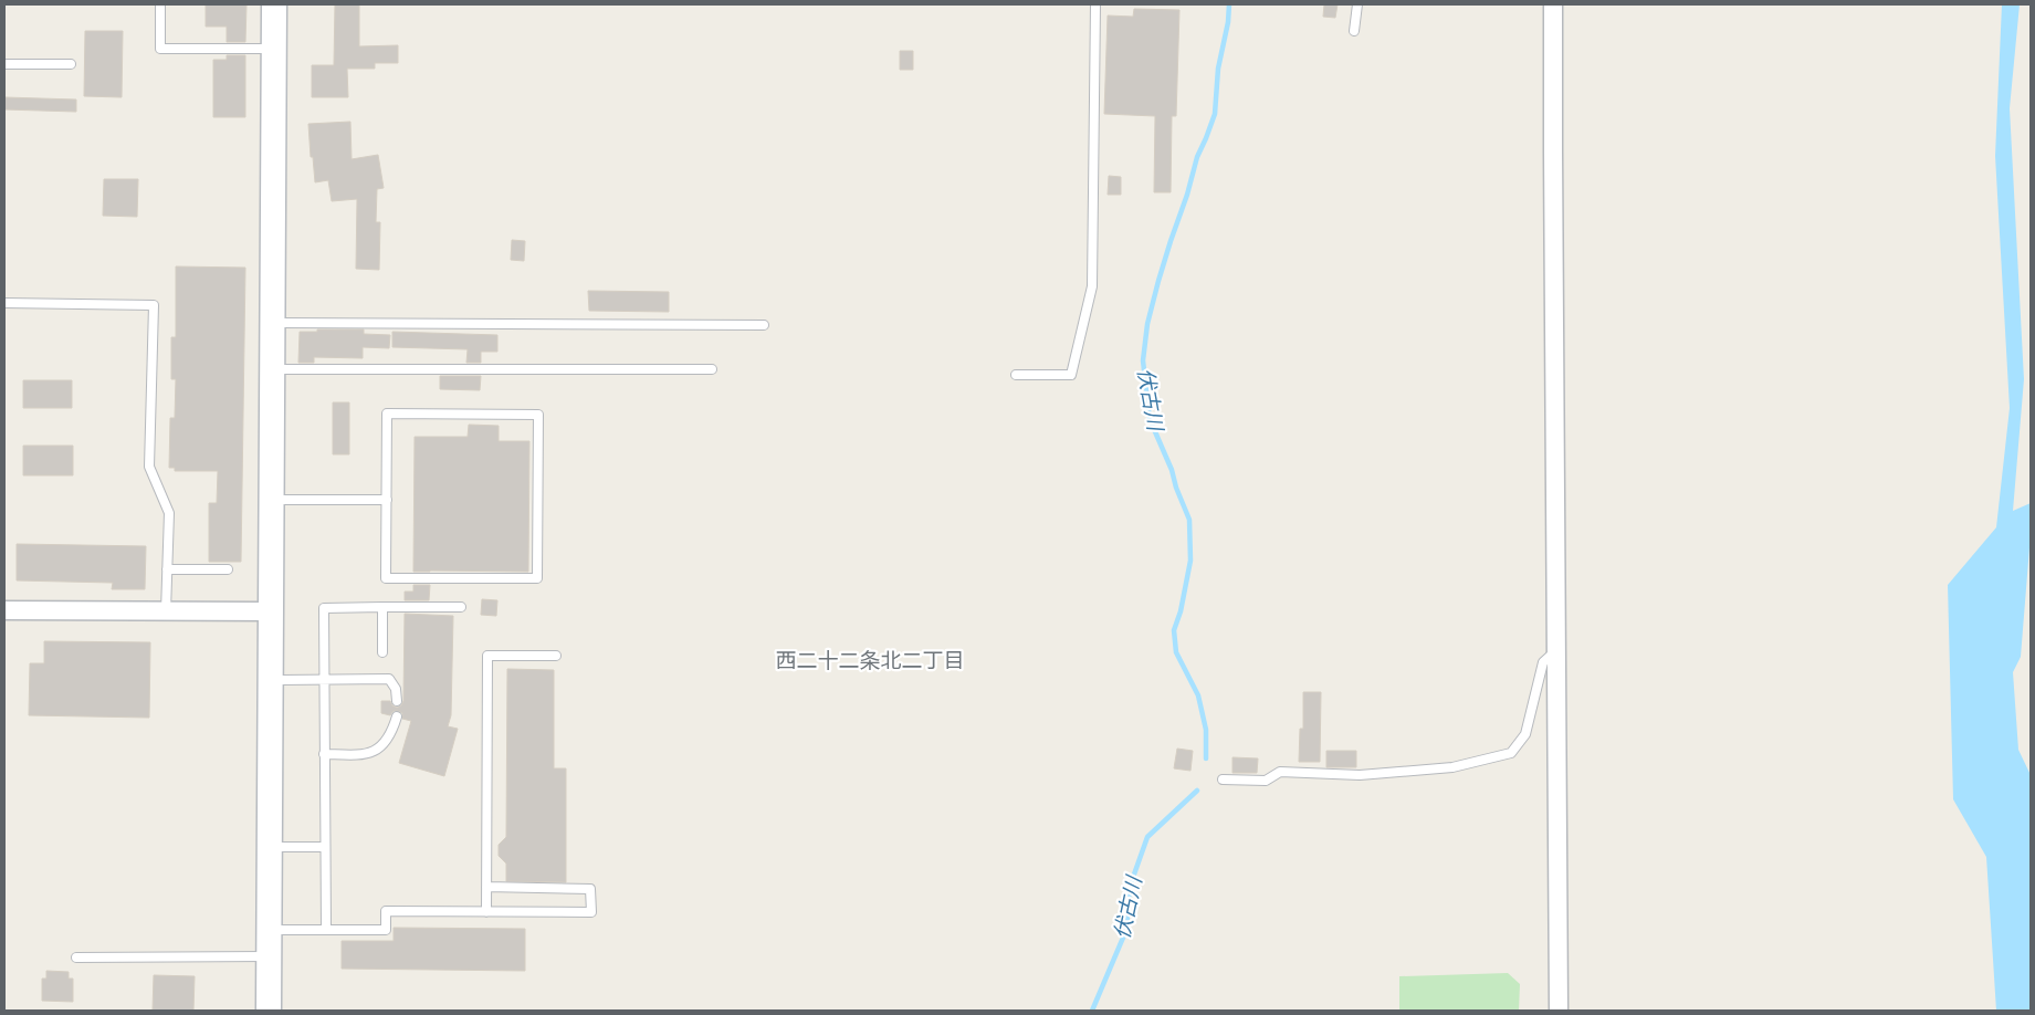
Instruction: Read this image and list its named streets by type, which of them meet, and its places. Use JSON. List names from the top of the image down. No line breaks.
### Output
{"districts":["西二十二条北二丁目"],"water":["伏古川"]}
